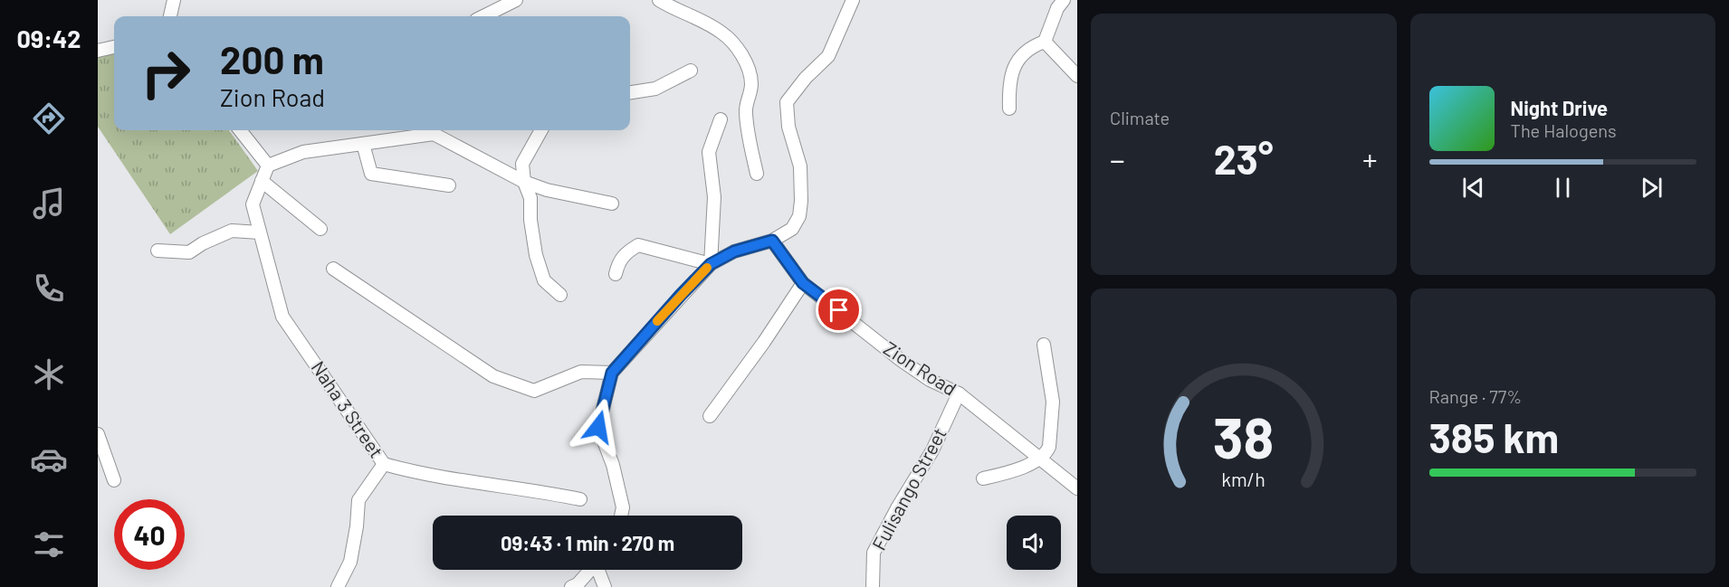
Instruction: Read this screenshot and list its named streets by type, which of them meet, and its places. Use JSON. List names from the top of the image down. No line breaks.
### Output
{"streets":{"street":["Zion Road","Naha 3 Street","Fulisango Street"]},"crossings":[["Zion Road","Fulisango Street"]],"page":{"tabs":"09:42","tile":["Climate",["Range · 77%","385 km"]],"turn":["200 m","Zion Road"],"song":["Night Drive","The Halogens"],"heat":["−","23°","+"],"limit":"40","trip":"09:43 · 1 min · 270 m","gauge":["38","km/h"]}}
